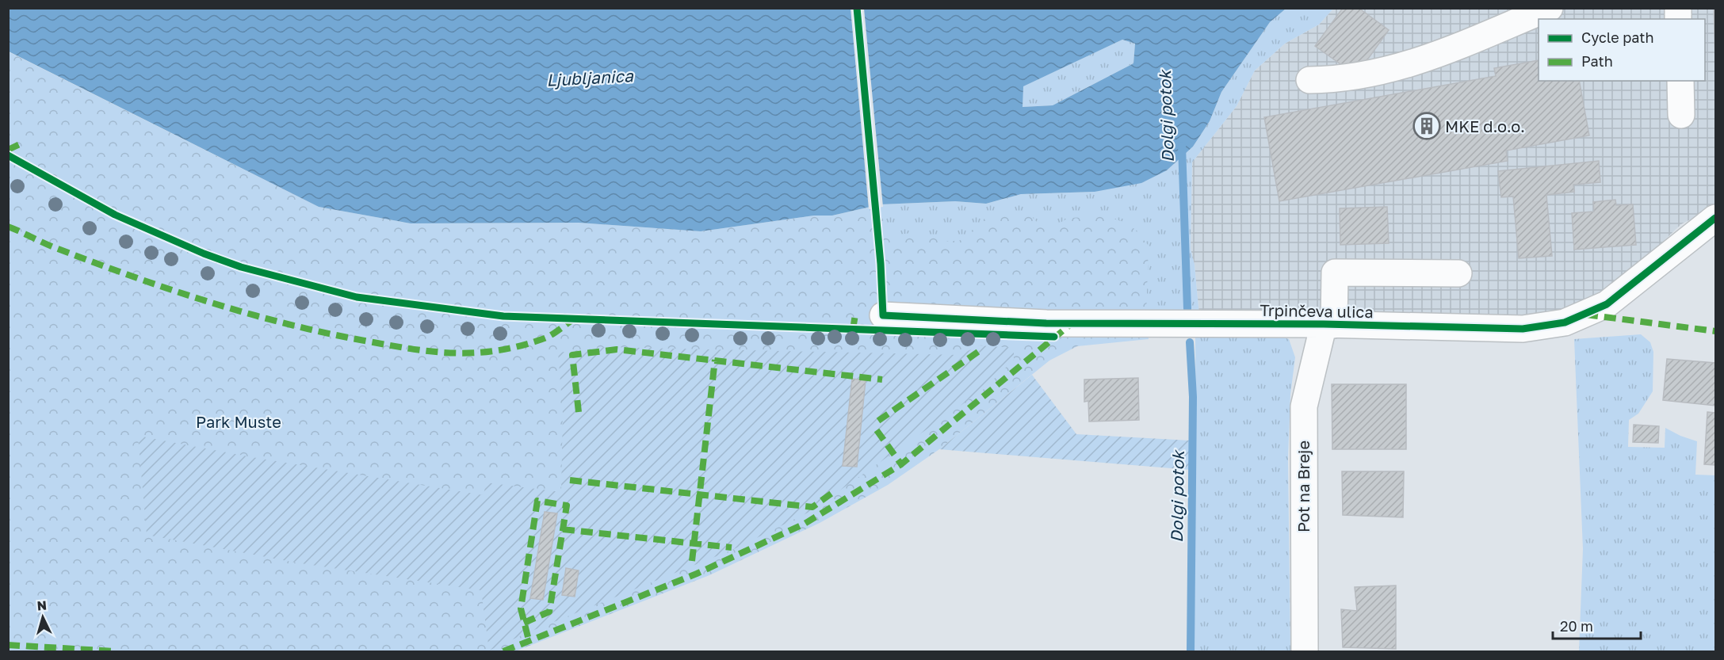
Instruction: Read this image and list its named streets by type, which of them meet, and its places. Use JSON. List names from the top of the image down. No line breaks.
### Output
{"streets":{"street":["Trpinčeva ulica","Pot na Breje"]},"crossings":[["Trpinčeva ulica","Pot na Breje"]],"water":["Ljubljanica","Dolgi potok"],"parks":["Park Muste"],"places":{"building":["MKE d.o.o."]},"legend":["Cycle path","Path"],"scale_bar":"20 m","north":"top"}
